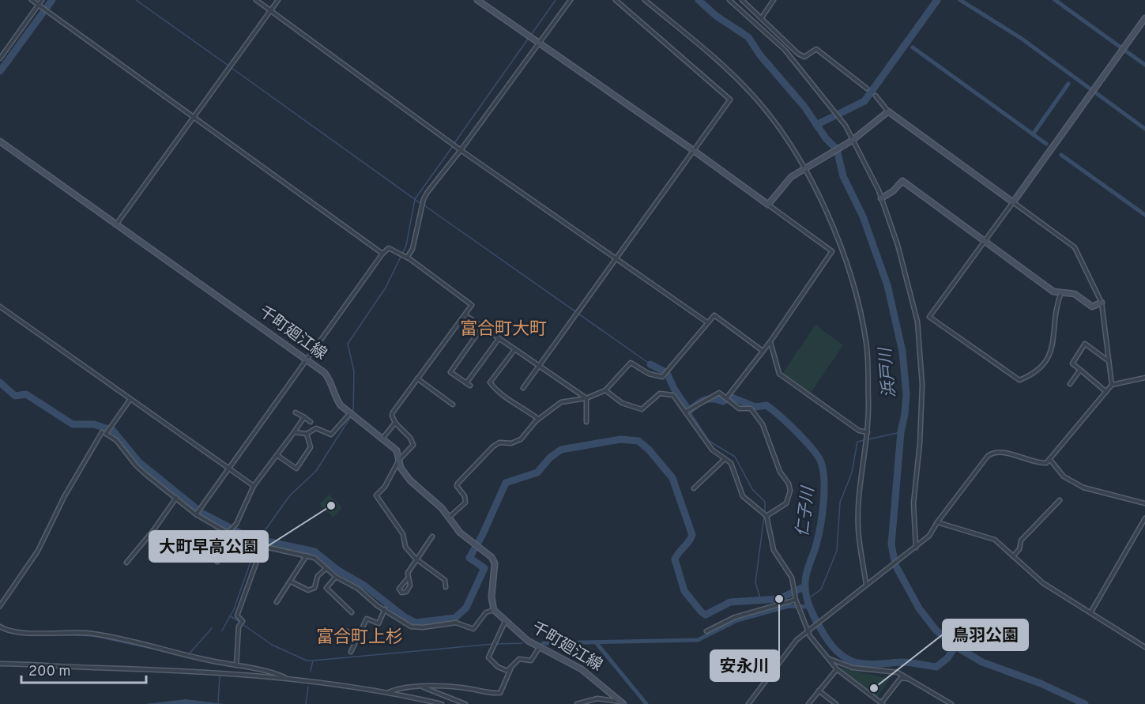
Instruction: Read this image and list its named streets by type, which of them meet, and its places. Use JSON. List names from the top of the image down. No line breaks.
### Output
{"streets":{"street":["千町廻江線"]},"districts":["富合町大町","富合町上杉"],"water":["浜戸川","仁子川"],"places":["大町早高公園","安永川","鳥羽公園"],"scale_bar":"200 m"}
